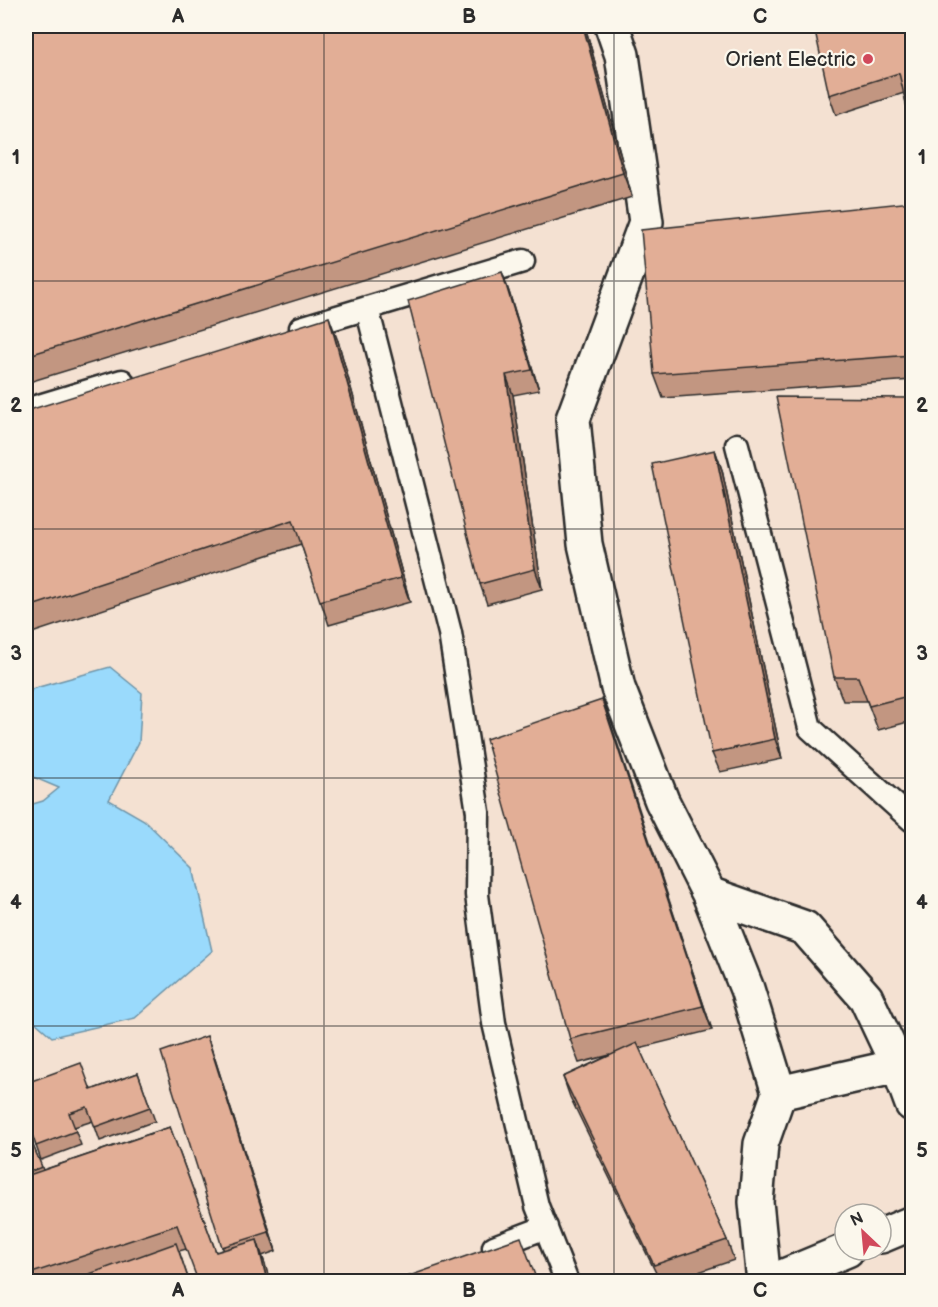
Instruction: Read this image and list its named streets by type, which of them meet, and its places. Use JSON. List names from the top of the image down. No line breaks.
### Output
{"places":["Orient Electric"],"north":"top left","grid":{"columns":["A","B","C"],"rows":["1","2","3","4","5"]}}
